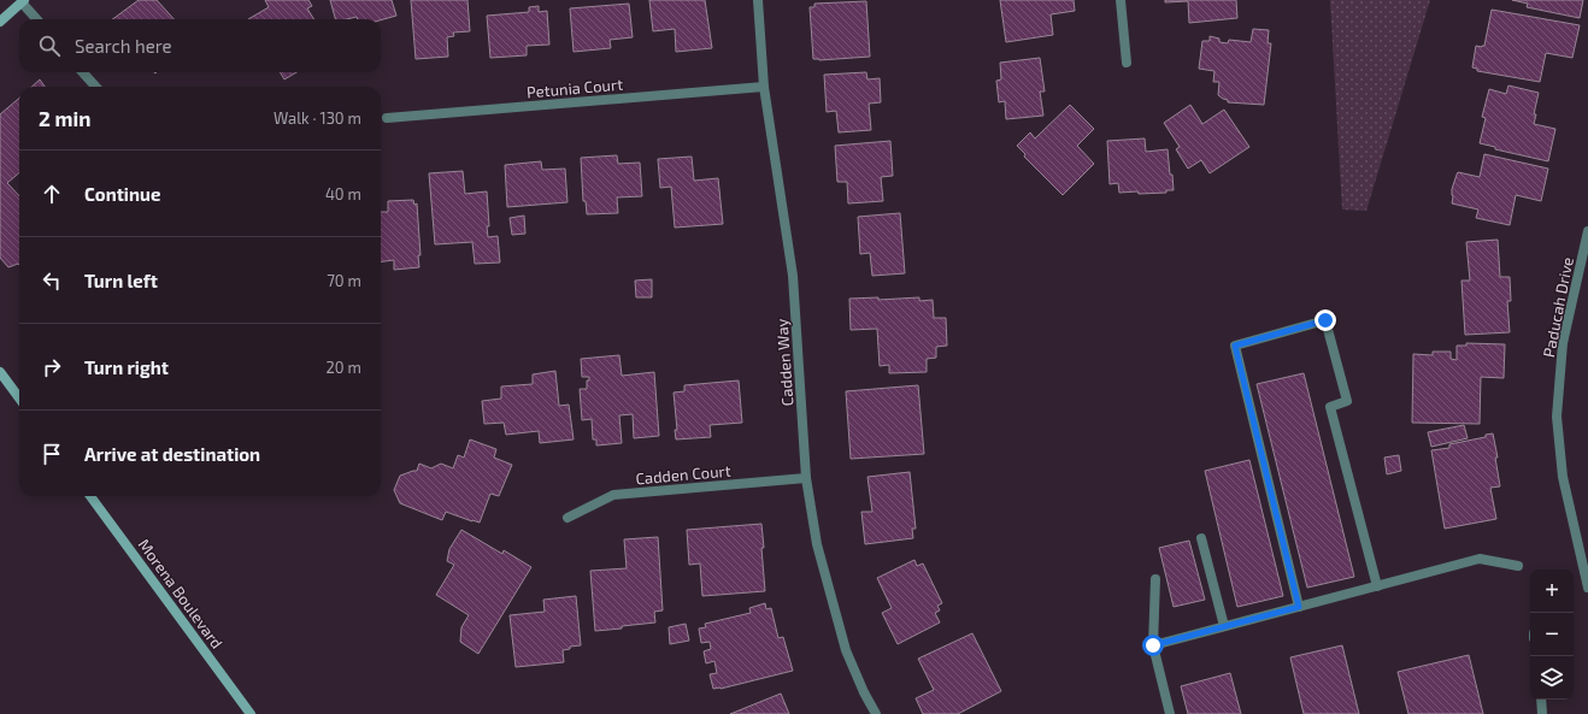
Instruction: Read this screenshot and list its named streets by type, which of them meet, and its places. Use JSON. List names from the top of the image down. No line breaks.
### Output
{"streets":{"main road":["Morena Boulevard"],"street":["Petunia Court","Paducah Drive","Cadden Way","Cadden Court"]},"crossings":[["Petunia Court","Cadden Way"],["Cadden Way","Cadden Court"]],"page":{"search":"Search here","heading":["2 min","Walk · 130 m"],"list":[["Continue","40 m"],["Turn left","70 m"],["Turn right","20 m"],"Arrive at destination"],"map_buttons":["+","−"]}}
